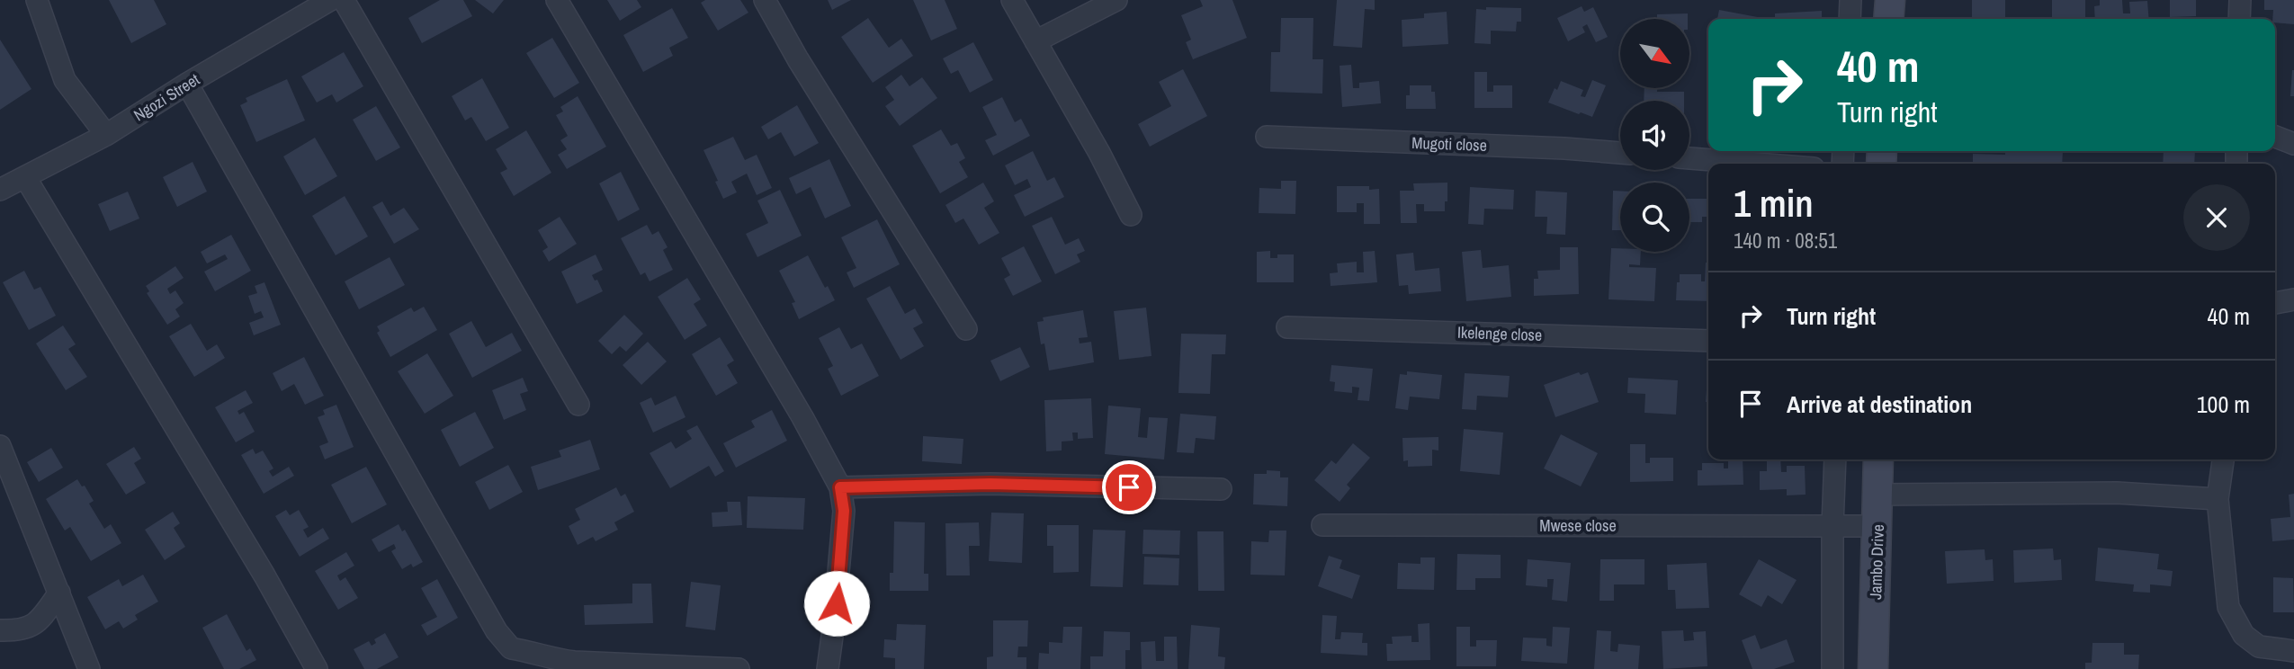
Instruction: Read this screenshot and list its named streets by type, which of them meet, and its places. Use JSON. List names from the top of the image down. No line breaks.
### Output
{"streets":{"street":["Ngozi Street","Mugoti close","Ikelenge close","Mwese close","Jambo Drive"]},"crossings":[["Mwese close","Jambo Drive"]],"north":"bottom right","page":{"turn":["40 m","Turn right"],"heading":["1 min","140 m · 08:51"],"list":[{"name":"Turn right","value":"40 m"},{"name":"Arrive at destination","value":"100 m"}]}}
